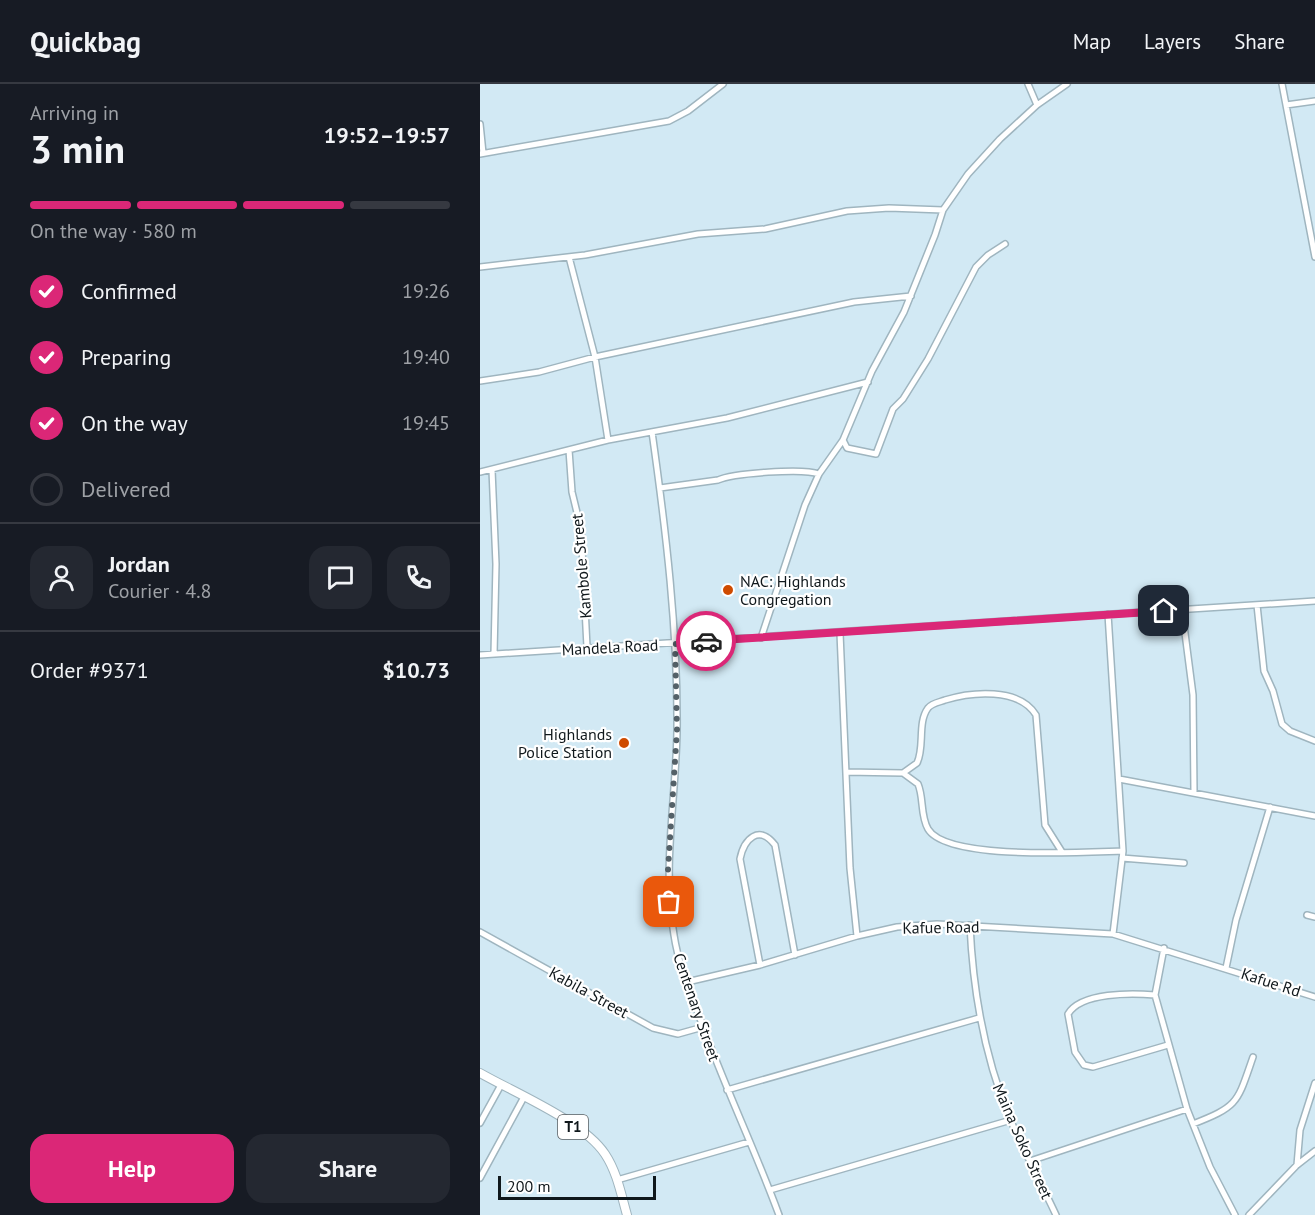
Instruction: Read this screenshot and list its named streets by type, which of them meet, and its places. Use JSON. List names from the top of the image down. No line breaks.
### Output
{"streets":{"highway":["T1"],"street":["Kambole Street","Mandela Road","Kafue Road","Kafue Rd","Kabila Street","Centenary Street","Maina Soko Street"]},"crossings":[["Kambole Street","Mandela Road"],["Mandela Road","Centenary Street"],["Kafue Road","Kafue Rd"],["Kafue Road","Centenary Street"],["Kafue Road","Maina Soko Street"],["Kabila Street","Centenary Street"]],"places":["NAC: Highlands Congregation","Highlands Police Station"],"scale_bar":"200 m","page":{"header":"Quickbag","nav":["Map","Layers","Share"],"heading":["3 min","Arriving in","19:52–19:57"],"panel":["Jordan","Courier · 4.8","Order #9371","$10.73"],"bar":"On the way · 580 m","list":[["Confirmed","19:26"],["Preparing","19:40"],["On the way","19:45"],"Delivered"],"buttons":["Help","Share"],"scale":"200 m"}}
